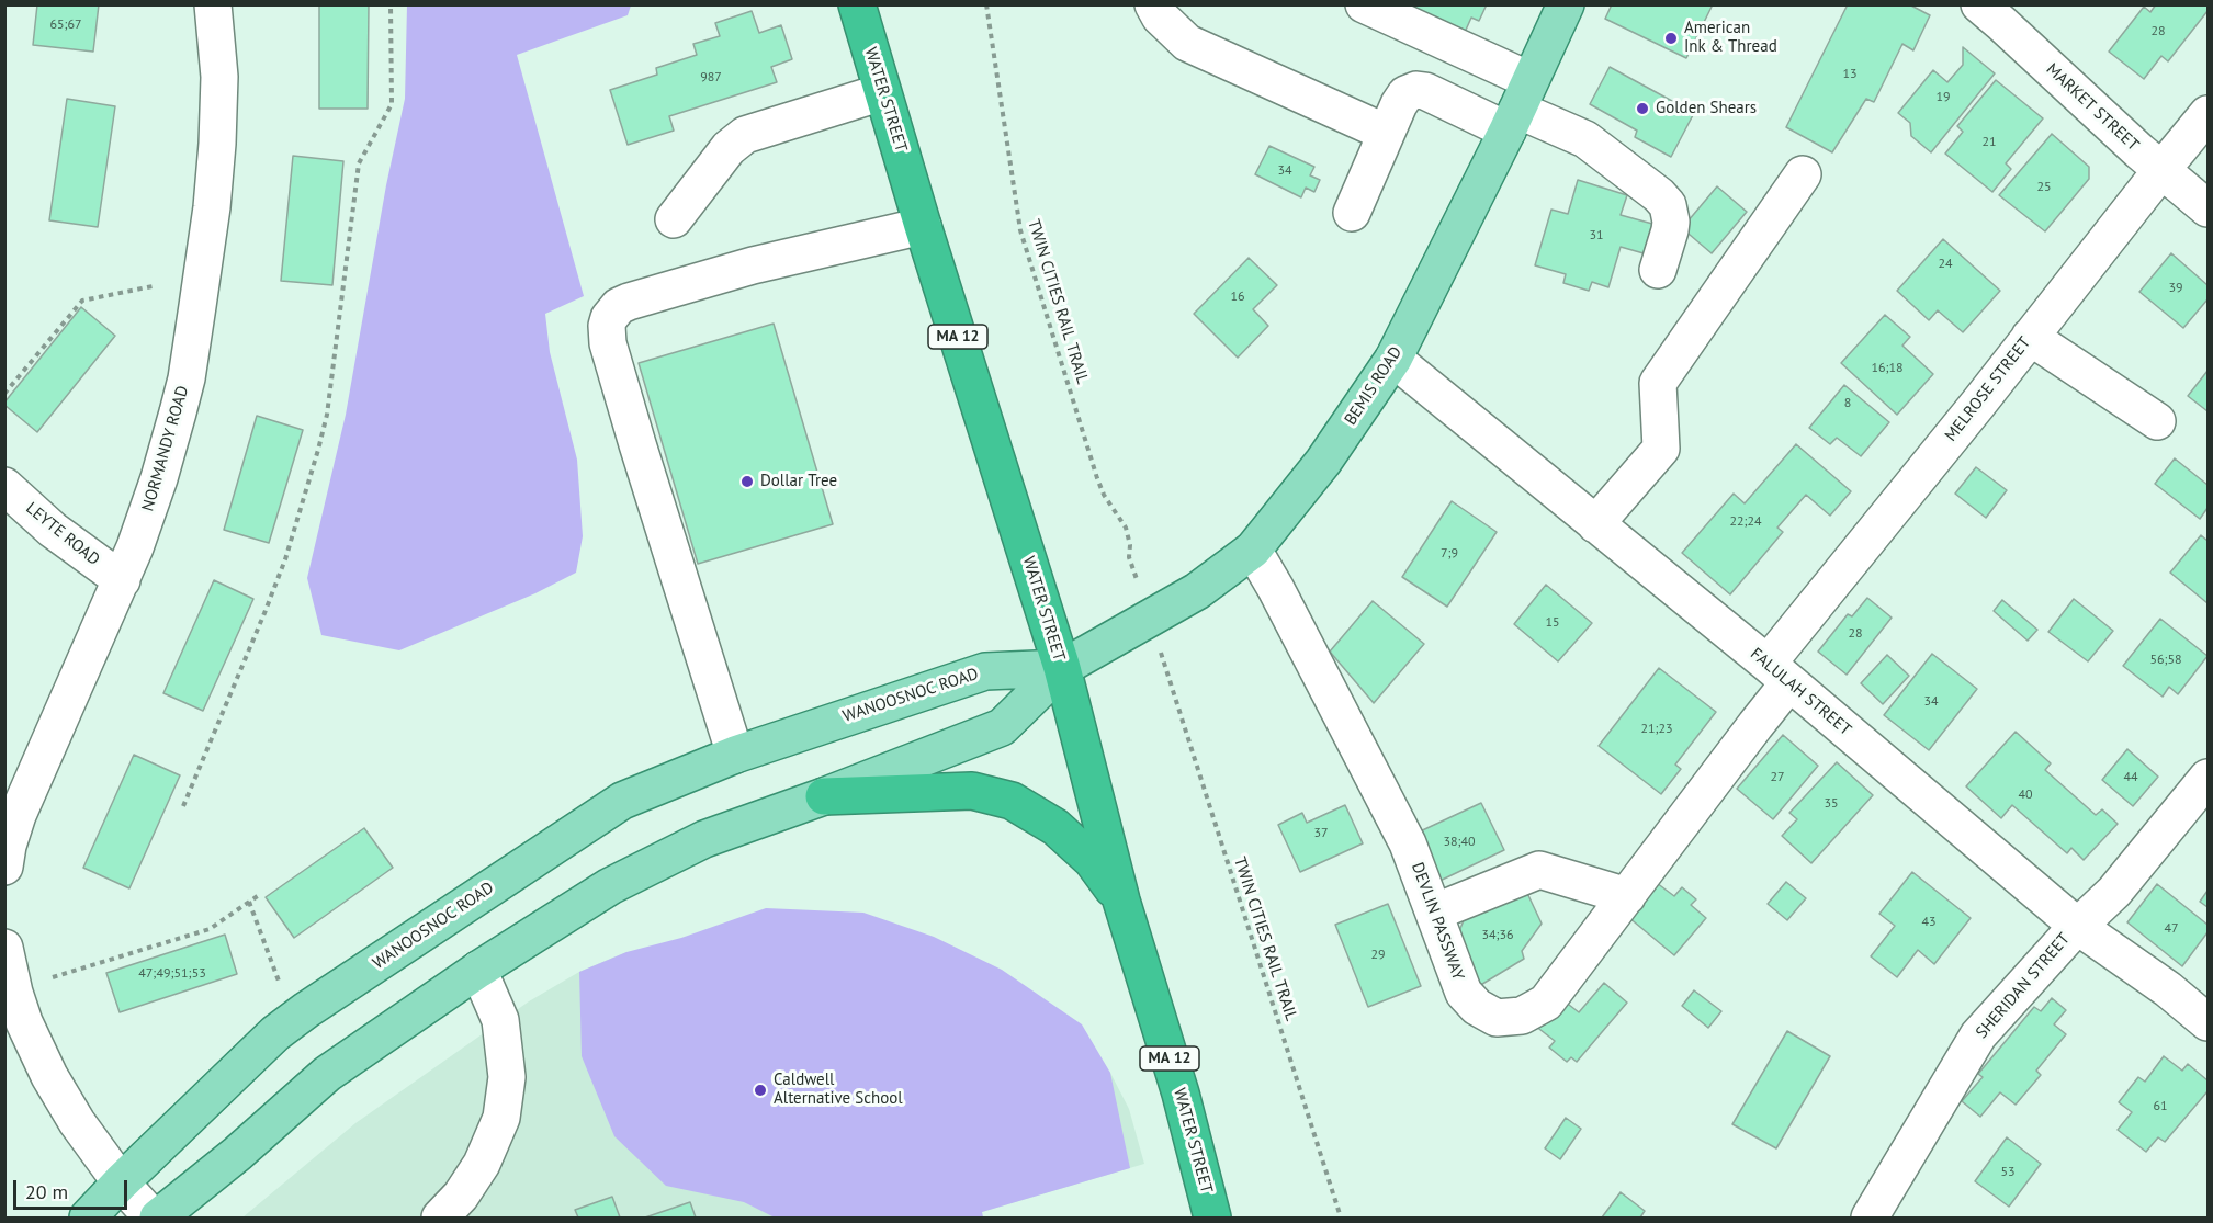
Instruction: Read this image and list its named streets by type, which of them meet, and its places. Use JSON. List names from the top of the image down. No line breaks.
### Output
{"streets":{"highway":["WATER STREET","MA 12"],"main road":["BEMIS ROAD","WANOOSNOC ROAD"],"street":["MARKET STREET","MELROSE STREET","NORMANDY ROAD","LEYTE ROAD","FALULAH STREET","DEVLIN PASSWAY","SHERIDAN STREET"],"path":["TWIN CITIES RAIL TRAIL"]},"crossings":[["WATER STREET","BEMIS ROAD"],["WATER STREET","WANOOSNOC ROAD"],["MARKET STREET","MELROSE STREET"],["BEMIS ROAD","FALULAH STREET"],["BEMIS ROAD","WANOOSNOC ROAD"],["BEMIS ROAD","DEVLIN PASSWAY"],["MELROSE STREET","FALULAH STREET"],["MELROSE STREET","DEVLIN PASSWAY"],["NORMANDY ROAD","LEYTE ROAD"],["FALULAH STREET","DEVLIN PASSWAY"],["FALULAH STREET","SHERIDAN STREET"]],"places":["American Ink & Thread","Golden Shears","Dollar Tree","Caldwell Alternative School"],"house_numbers":["65;67","28","13","987","19","21","34","25","31","24","39","16","16;18","8","22;24","7;9","15","28","56;58","34","21;23","27","44","40","35","37","38;40","43","47","34;36","29","47;49;51;53","61","53"],"scale_bar":"20 m"}
